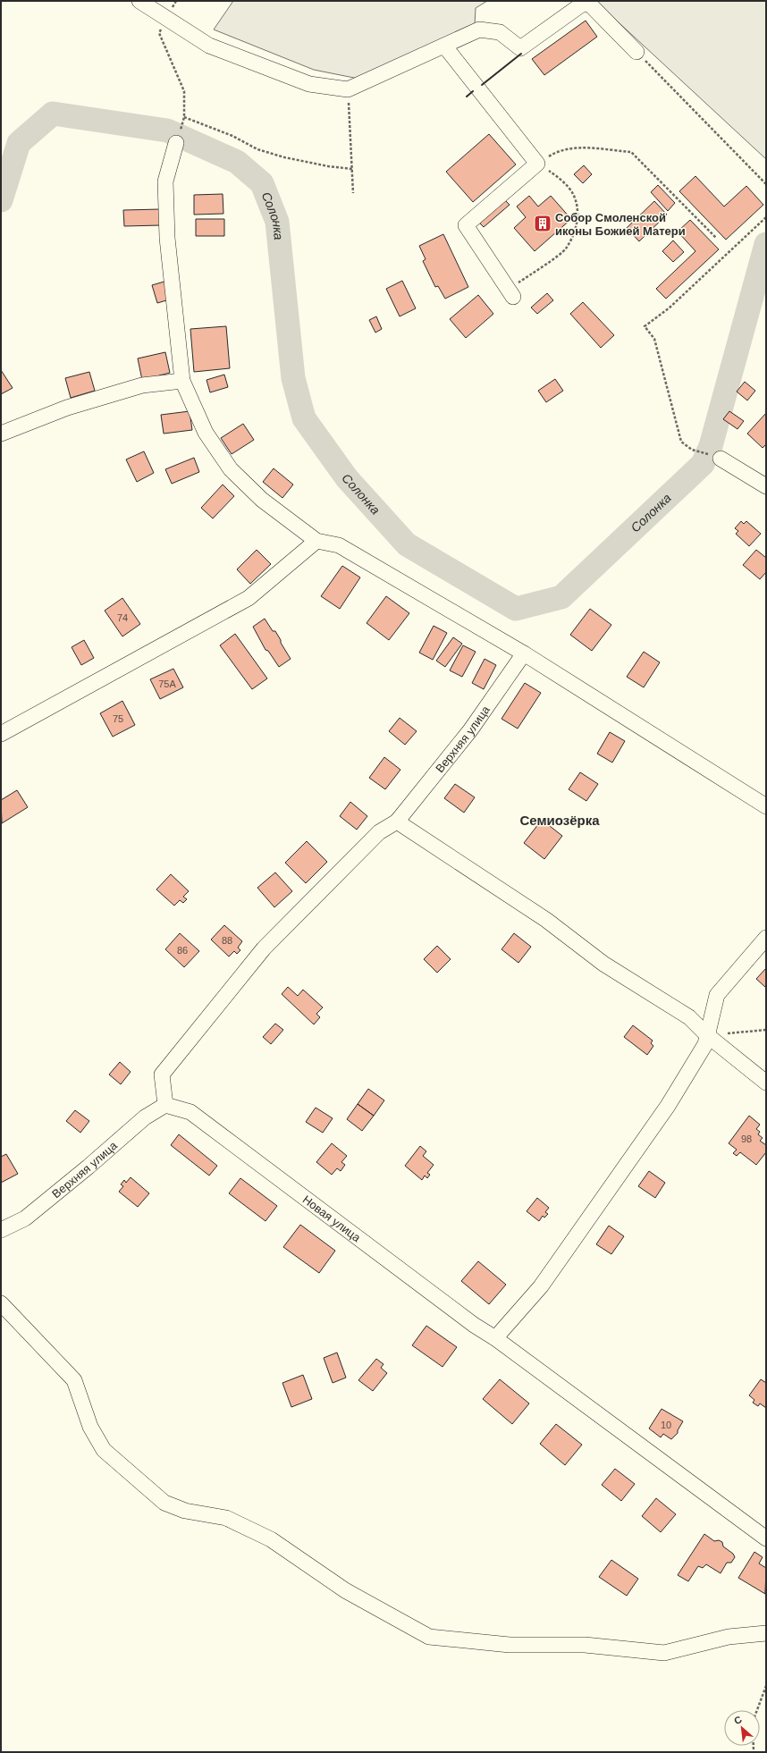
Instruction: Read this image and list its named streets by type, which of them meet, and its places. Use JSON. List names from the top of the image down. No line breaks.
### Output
{"streets":{"street":["Верхняя улица","Новая улица"]},"crossings":[["Верхняя улица","Новая улица"]],"districts":["Семиозёрка"],"water":["Солонка"],"places":{"building":["Собор Смоленской иконы Божией Матери"]},"house_numbers":["74","75А","75","88","86","98","10"],"north":"top left"}
